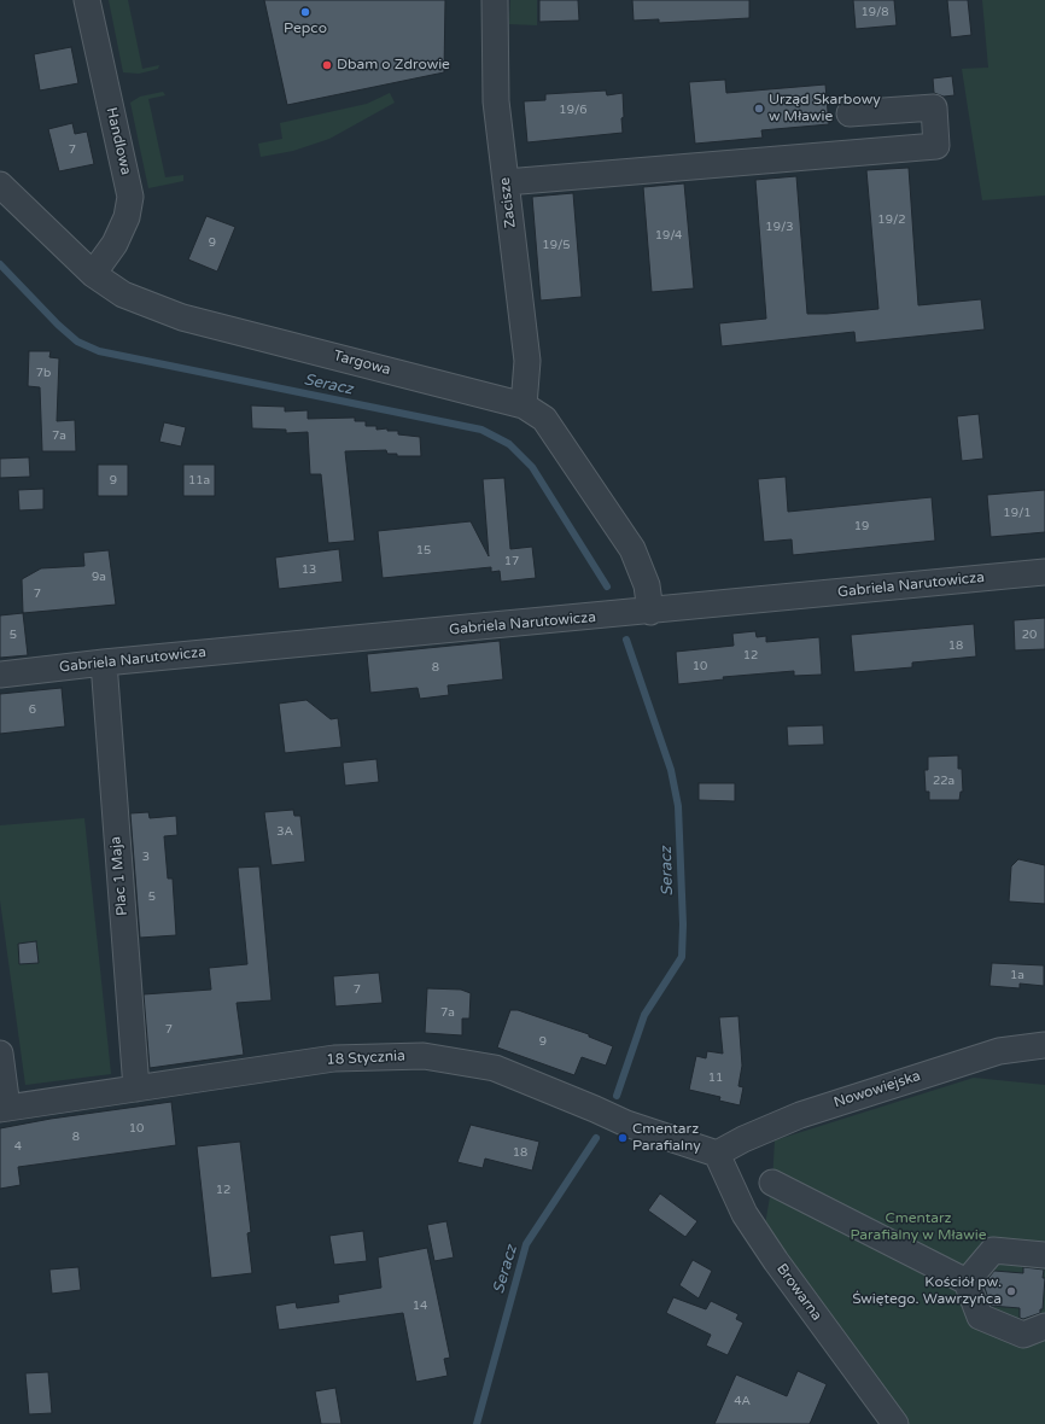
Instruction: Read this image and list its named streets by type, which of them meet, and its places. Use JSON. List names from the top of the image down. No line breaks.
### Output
{"streets":{"street":["Handlowa","Zacisze","Targowa","Gabriela Narutowicza","Plac 1 Maja","18 Stycznia","Nowowiejska","Browarna"]},"crossings":[["Handlowa","Targowa"],["Zacisze","Targowa"],["Targowa","Gabriela Narutowicza"],["Gabriela Narutowicza","Plac 1 Maja"],["Plac 1 Maja","18 Stycznia"],["18 Stycznia","Nowowiejska"],["18 Stycznia","Browarna"],["Nowowiejska","Browarna"]],"water":["Seracz"],"parks":["Cmentarz Parafialny w Mławie"],"places":["Pepco","Dbam o Zdrowie","Urząd Skarbowy w Mławie","Cmentarz Parafialny","Kościół pw. Świętego. Wawrzyńca"],"house_numbers":["19/8","19/6","7","19/2","19/3","19/4","9","19/5","7b","7a","9","11a","19/1","19","15","17","13","9a","7","5","20","18","12","10","8","6","22a","3A","3","5","1a","7","7a","7","9","11","10","8","4","18","12","14","4A"]}
